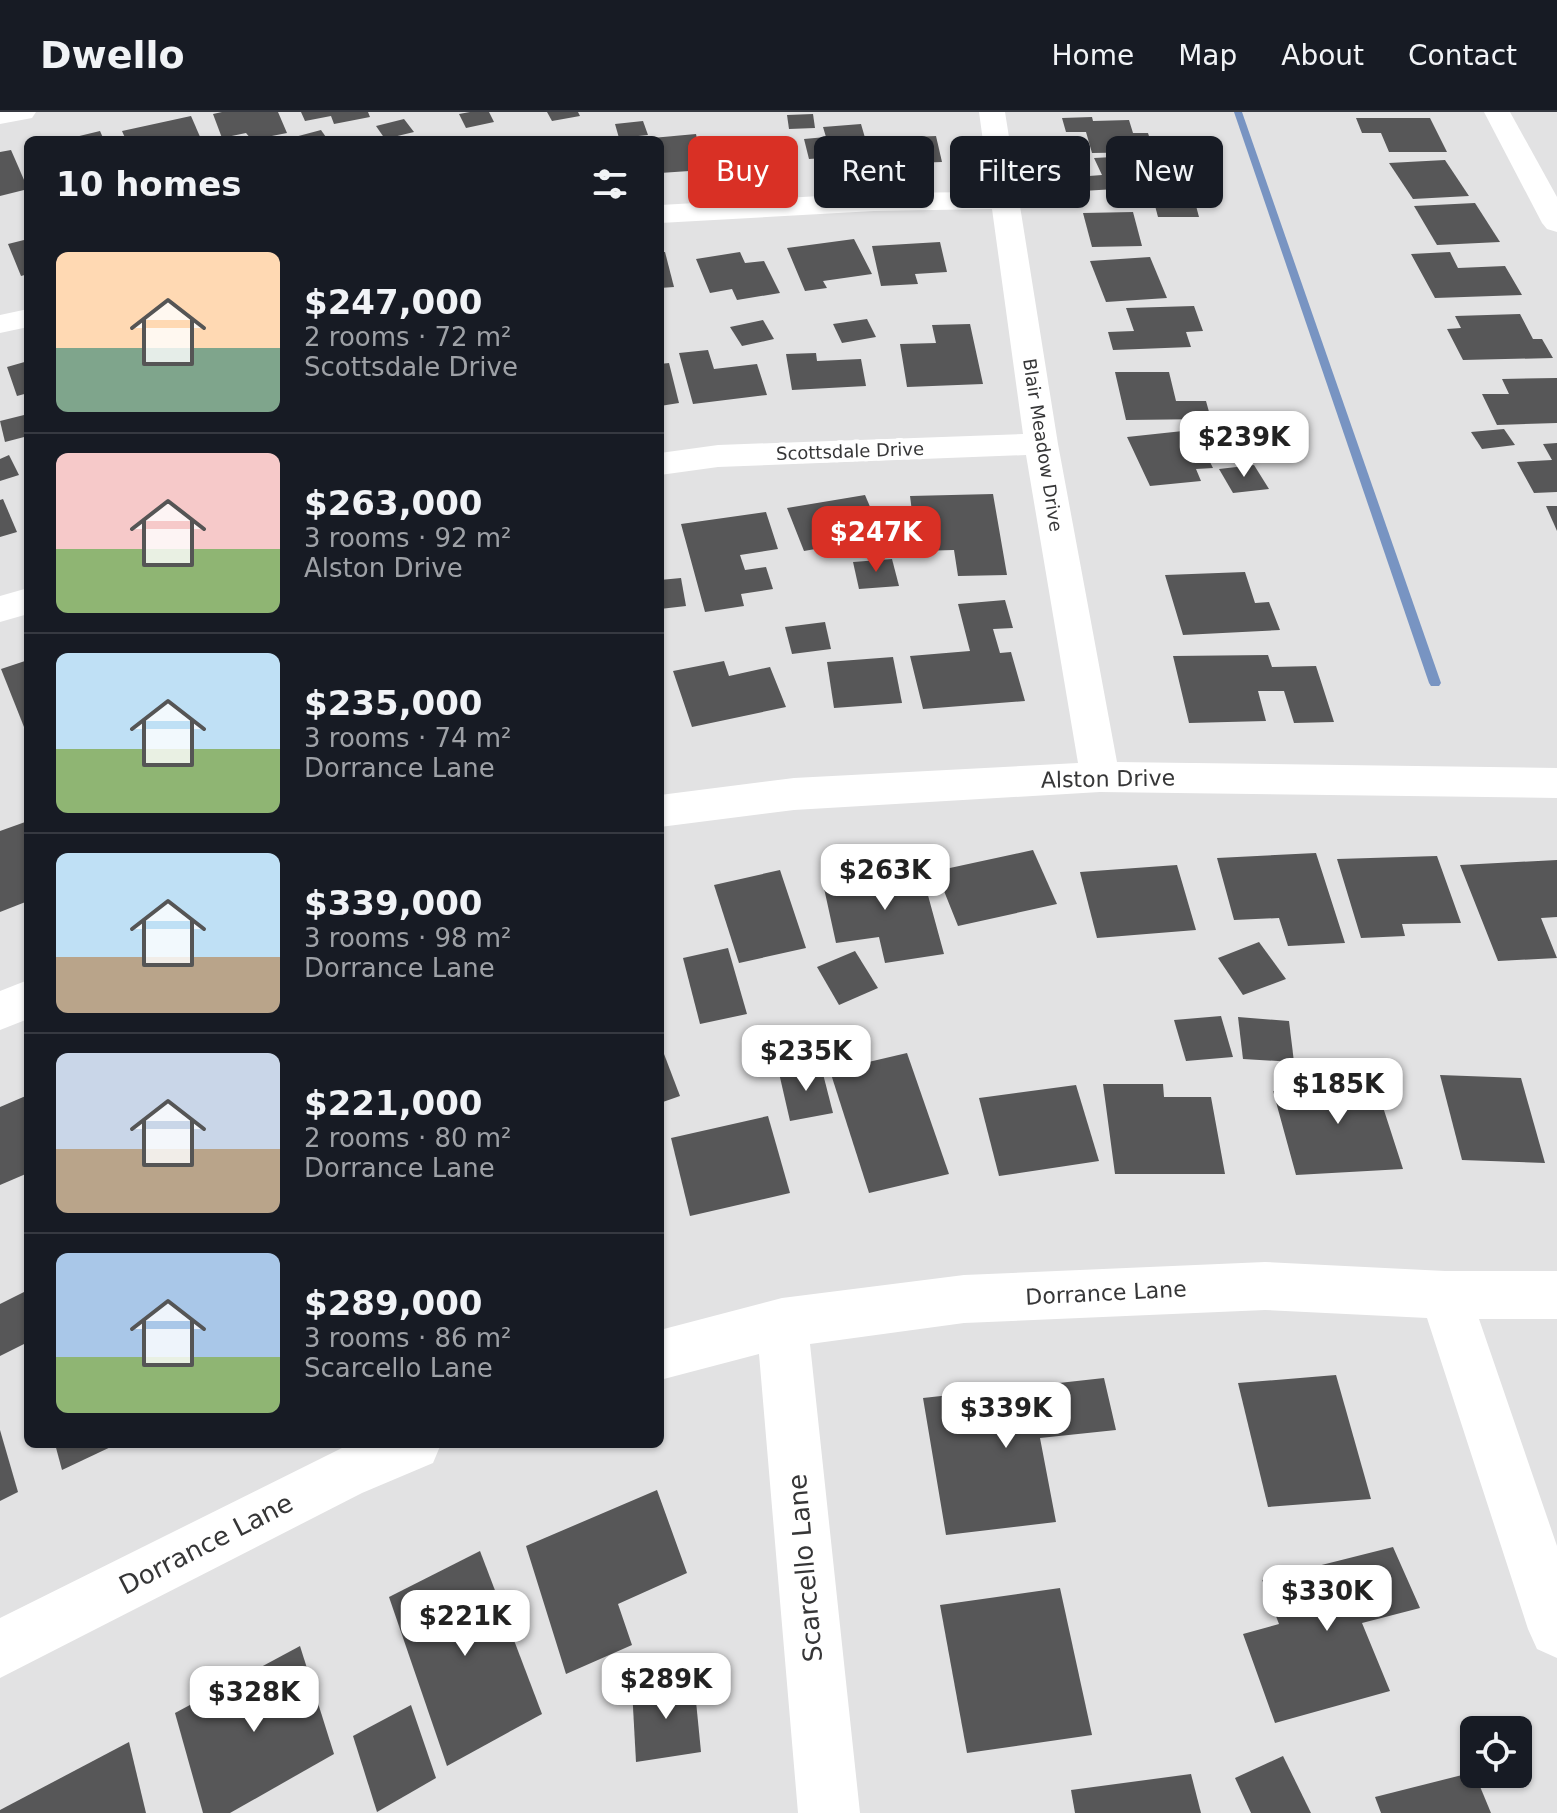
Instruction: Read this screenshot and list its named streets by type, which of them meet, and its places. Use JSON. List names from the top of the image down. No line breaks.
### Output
{"streets":{"street":["Blair Meadow Drive","Scottsdale Drive","Alston Drive","Dorrance Lane","Scarcello Lane"]},"crossings":[["Blair Meadow Drive","Scottsdale Drive"],["Blair Meadow Drive","Alston Drive"],["Dorrance Lane","Scarcello Lane"]],"page":{"header":"Dwello","nav":["Home","Map","About","Contact"],"chip":["Buy","Rent","Filters","New"],"heading":"10 homes","list":[{"name":"$247,000","note":"2 rooms · 72 m² · Scottsdale Drive"},{"name":"$263,000","note":"3 rooms · 92 m² · Alston Drive"},{"name":"$235,000","note":"3 rooms · 74 m² · Dorrance Lane"},{"name":"$339,000","note":"3 rooms · 98 m² · Dorrance Lane"},{"name":"$221,000","note":"2 rooms · 80 m² · Dorrance Lane"},{"name":"$289,000","note":"3 rooms · 86 m² · Scarcello Lane"}],"price":["$239K","$247K","$263K","$235K","$185K","$339K","$330K","$221K","$289K","$328K"]}}
